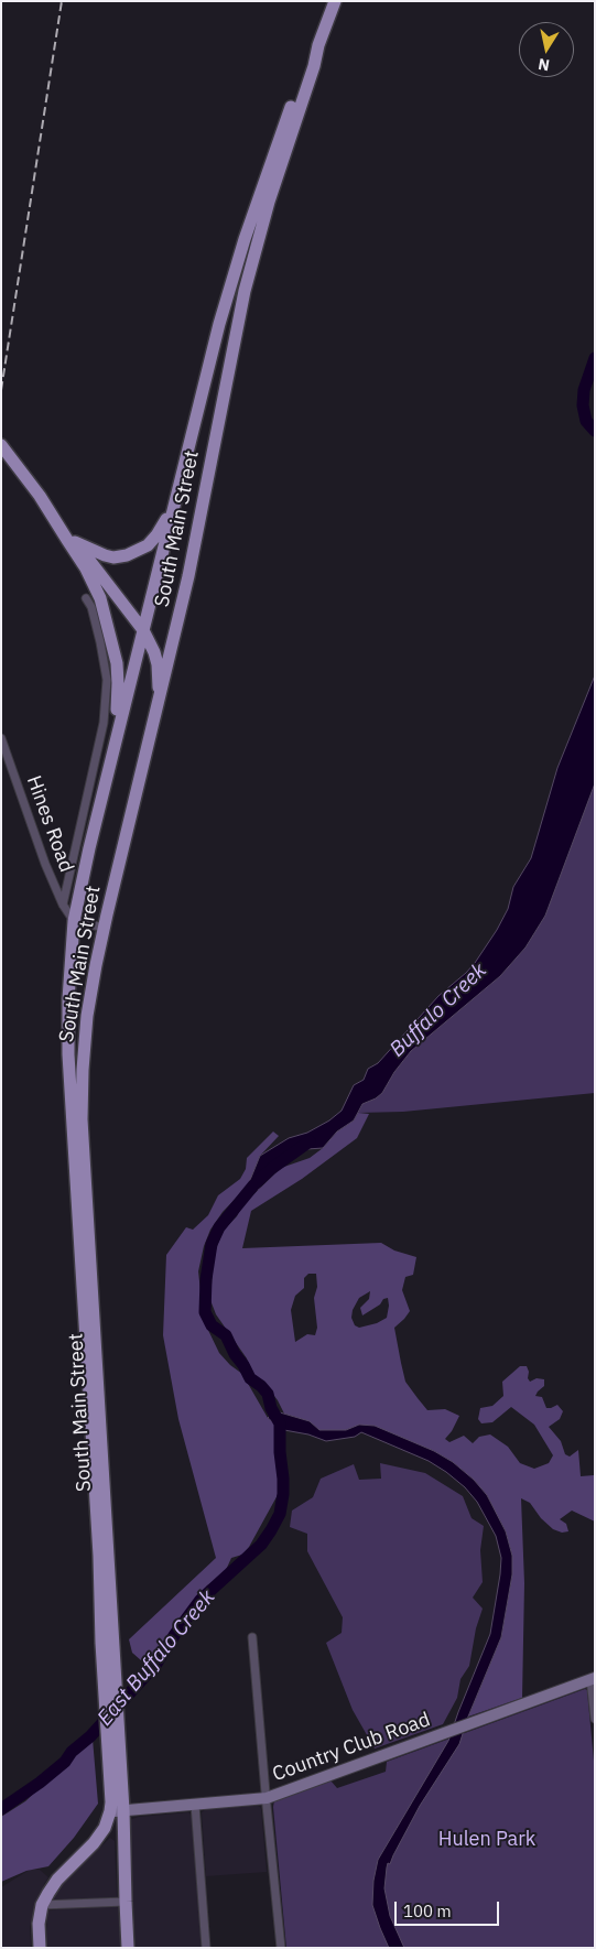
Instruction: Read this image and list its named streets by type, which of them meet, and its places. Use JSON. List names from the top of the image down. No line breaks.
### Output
{"streets":{"main road":["South Main Street","Country Club Road"],"street":["Hines Road"]},"crossings":[["South Main Street","Hines Road"],["South Main Street","Country Club Road"]],"water":["Buffalo Creek","East Buffalo Creek"],"parks":["Hulen Park"],"scale_bar":"100 m","north":"bottom"}
